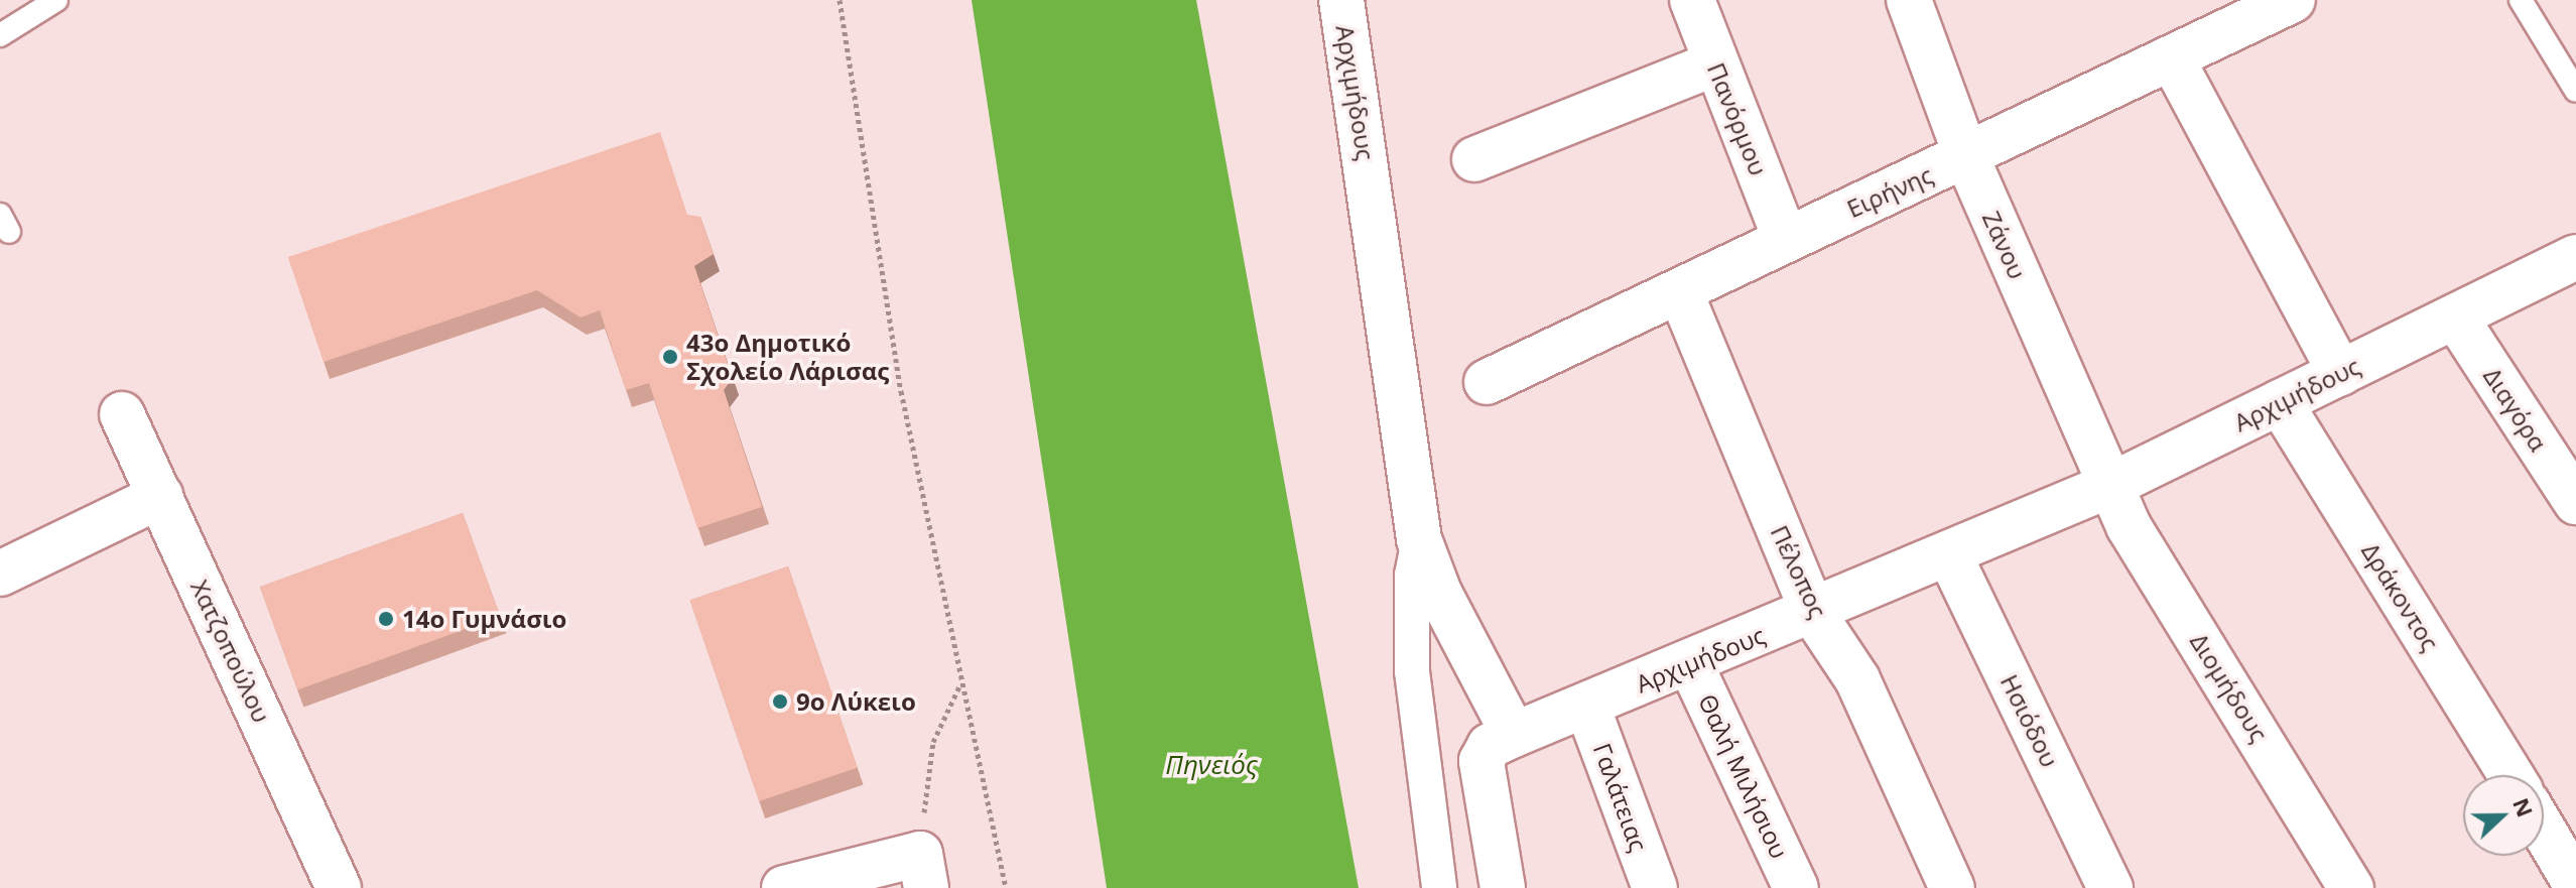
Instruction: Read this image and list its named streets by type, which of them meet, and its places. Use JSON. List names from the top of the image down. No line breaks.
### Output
{"streets":{"street":["Αρχιμήδους","Πανόρμου","Ειρήνης","Ζάνου","Διαγόρα","Πέλοπος","Δράκοντος","Χατζοπούλου","Διομήδους","Ησιόδου","Θαλή Μιλήσιου","Γαλάτειας"]},"crossings":[["Αρχιμήδους","Ζάνου"],["Αρχιμήδους","Διαγόρα"],["Αρχιμήδους","Πέλοπος"],["Αρχιμήδους","Δράκοντος"],["Αρχιμήδους","Διομήδους"],["Αρχιμήδους","Ησιόδου"],["Αρχιμήδους","Θαλή Μιλήσιου"],["Αρχιμήδους","Γαλάτειας"],["Πανόρμου","Ειρήνης"],["Ειρήνης","Ζάνου"],["Ειρήνης","Πέλοπος"],["Ζάνου","Διομήδους"]],"water":["Πηνειός"],"places":["43ο Δημοτικό Σχολείο Λάρισας","14ο Γυμνάσιο","9ο Λύκειο"],"north":"right"}
